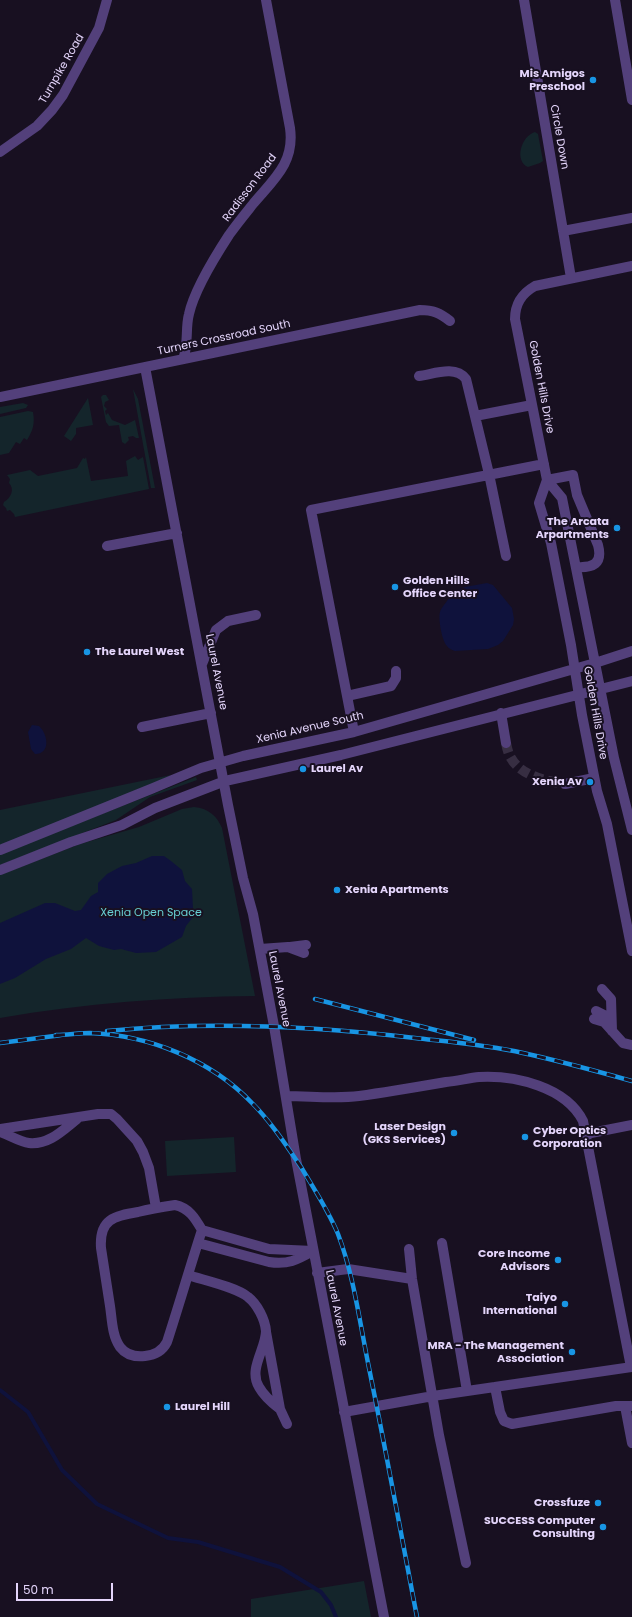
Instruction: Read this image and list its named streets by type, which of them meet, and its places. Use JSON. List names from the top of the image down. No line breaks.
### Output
{"streets":{"street":["Turnpike Road","Circle Down","Radisson Road","Turners Crossroad South","Golden Hills Drive","Laurel Avenue","Xenia Avenue South"]},"crossings":[["Circle Down","Golden Hills Drive"],["Radisson Road","Turners Crossroad South"],["Turners Crossroad South","Laurel Avenue"],["Golden Hills Drive","Xenia Avenue South"],["Laurel Avenue","Xenia Avenue South"]],"parks":["Xenia Open Space"],"places":["Mis Amigos Preschool","The Arcata Arpartments","Golden Hills Office Center","The Laurel West","Laurel Av","Xenia Av","Xenia Apartments","Laser Design (GKS Services)","Cyber Optics Corporation","Core Income Advisors","Taiyo International","MRA - The Management Association","Laurel Hill","Crossfuze","SUCCESS Computer Consulting"],"scale_bar":"50 m"}
